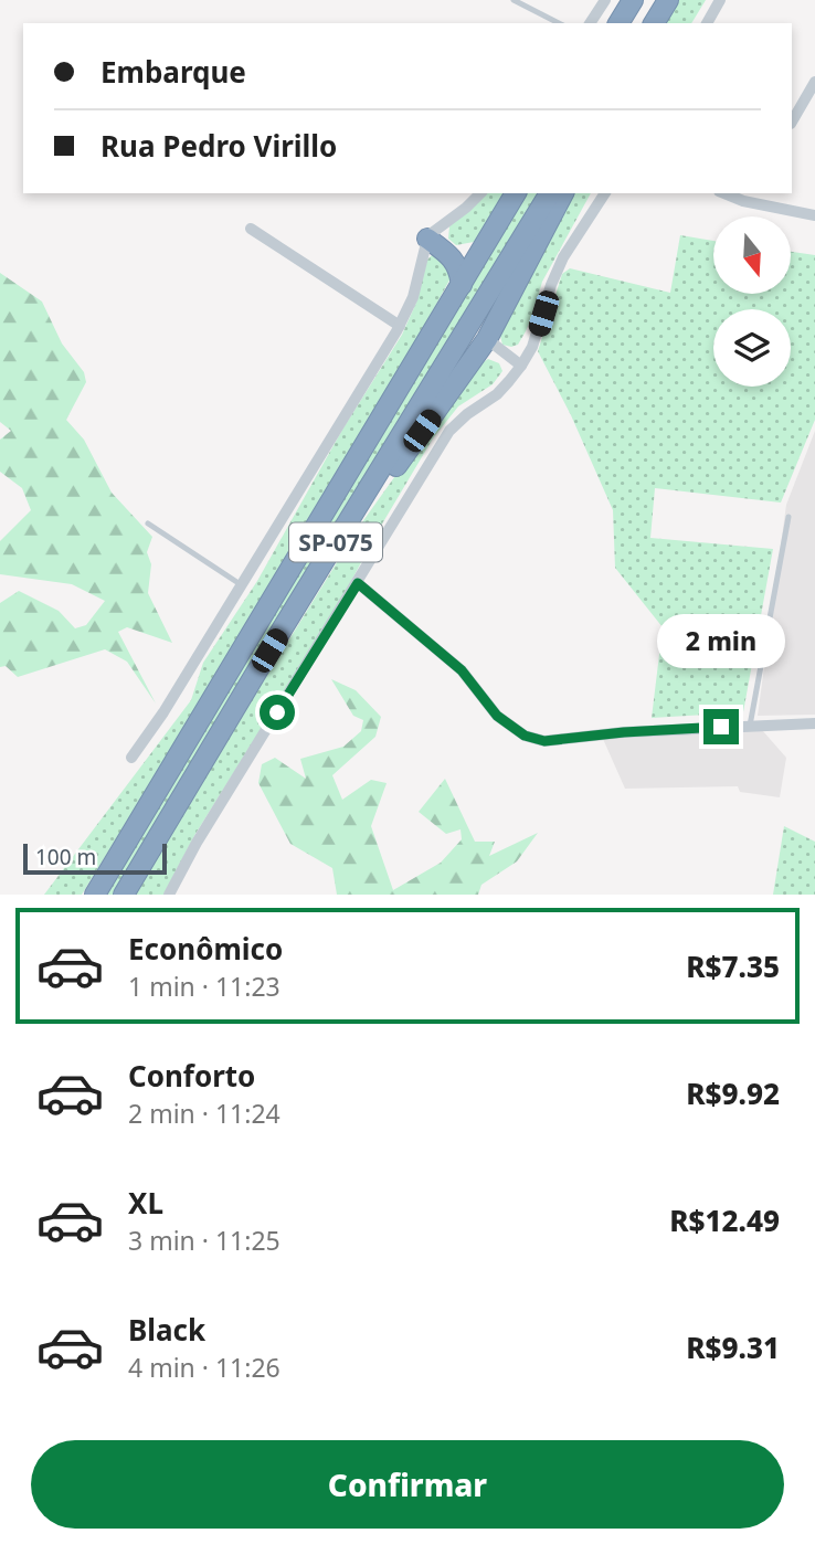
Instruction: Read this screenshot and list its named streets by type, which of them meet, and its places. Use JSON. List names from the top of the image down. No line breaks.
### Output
{"streets":{"highway":["SP-075"]},"scale_bar":"100 m","north":"bottom","page":{"banner":["Embarque","Rua Pedro Virillo"],"bubble":"2 min","scale":"100 m","list":[{"name":"Econômico","note":"1 min · 11:23","value":"R$7.35"},{"name":"Conforto","note":"2 min · 11:24","value":"R$9.92"},{"name":"XL","note":"3 min · 11:25","value":"R$12.49"},{"name":"Black","note":"4 min · 11:26","value":"R$9.31"}],"buttons":"Confirmar"}}
